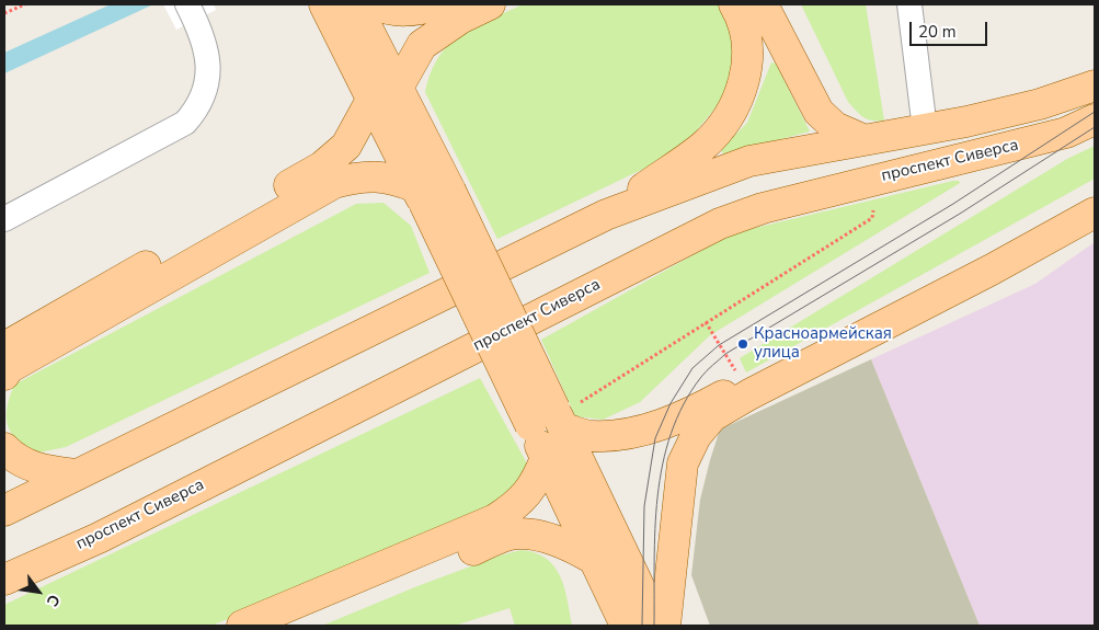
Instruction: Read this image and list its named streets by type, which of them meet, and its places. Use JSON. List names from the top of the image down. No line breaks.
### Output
{"streets":{"main road":["проспект Сиверса"]},"places":["Красноармейская улица"],"scale_bar":"20 m","north":"bottom right"}
